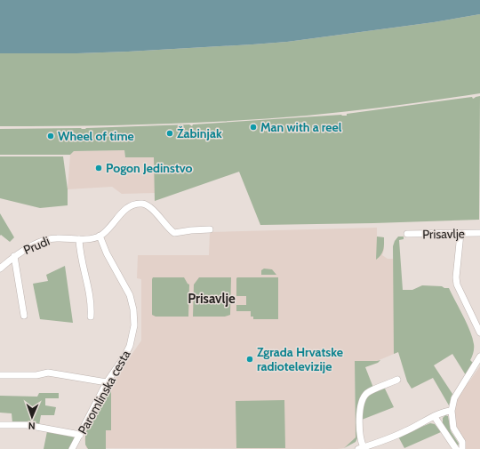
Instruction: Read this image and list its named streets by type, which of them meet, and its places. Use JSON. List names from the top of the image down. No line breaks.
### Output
{"streets":{"street":["Prisavlje","Prudi","Paromlinska cesta"]},"crossings":[["Prudi","Paromlinska cesta"]],"districts":["Prisavlje"],"places":["Man with a reel","Žabinjak","Wheel of time","Pogon Jedinstvo","Zgrada Hrvatske radiotelevizije"],"north":"bottom"}
